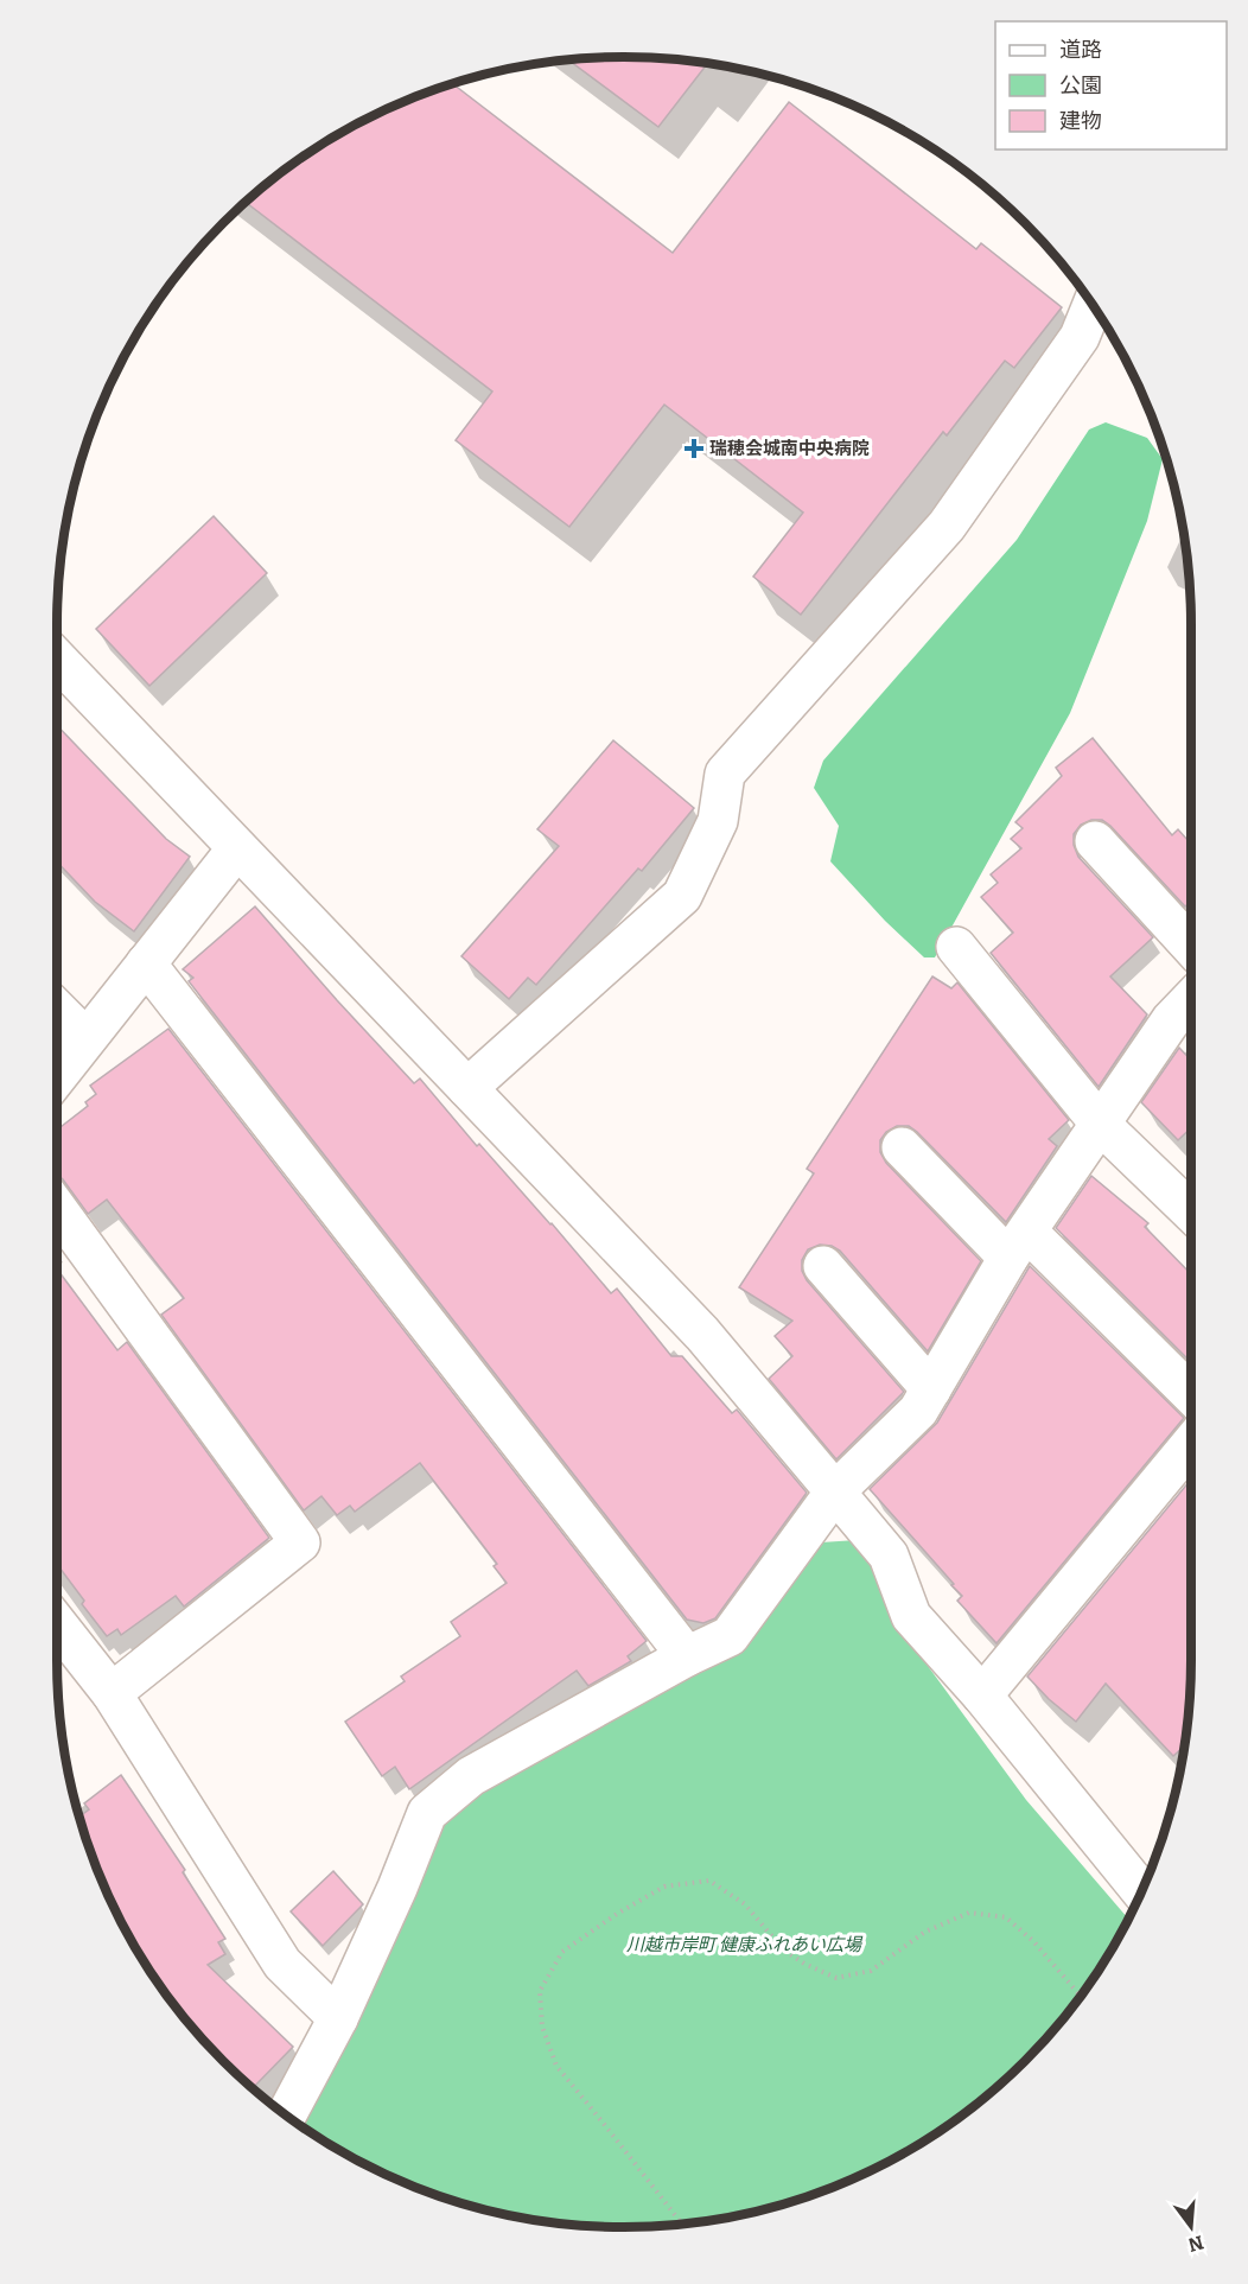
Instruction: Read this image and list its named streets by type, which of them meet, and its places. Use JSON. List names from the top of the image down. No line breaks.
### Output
{"parks":["川越市岸町 健康ふれあい広場"],"places":{"health":["瑞穂会城南中央病院"]},"legend":["道路","公園","建物"],"north":"bottom"}
